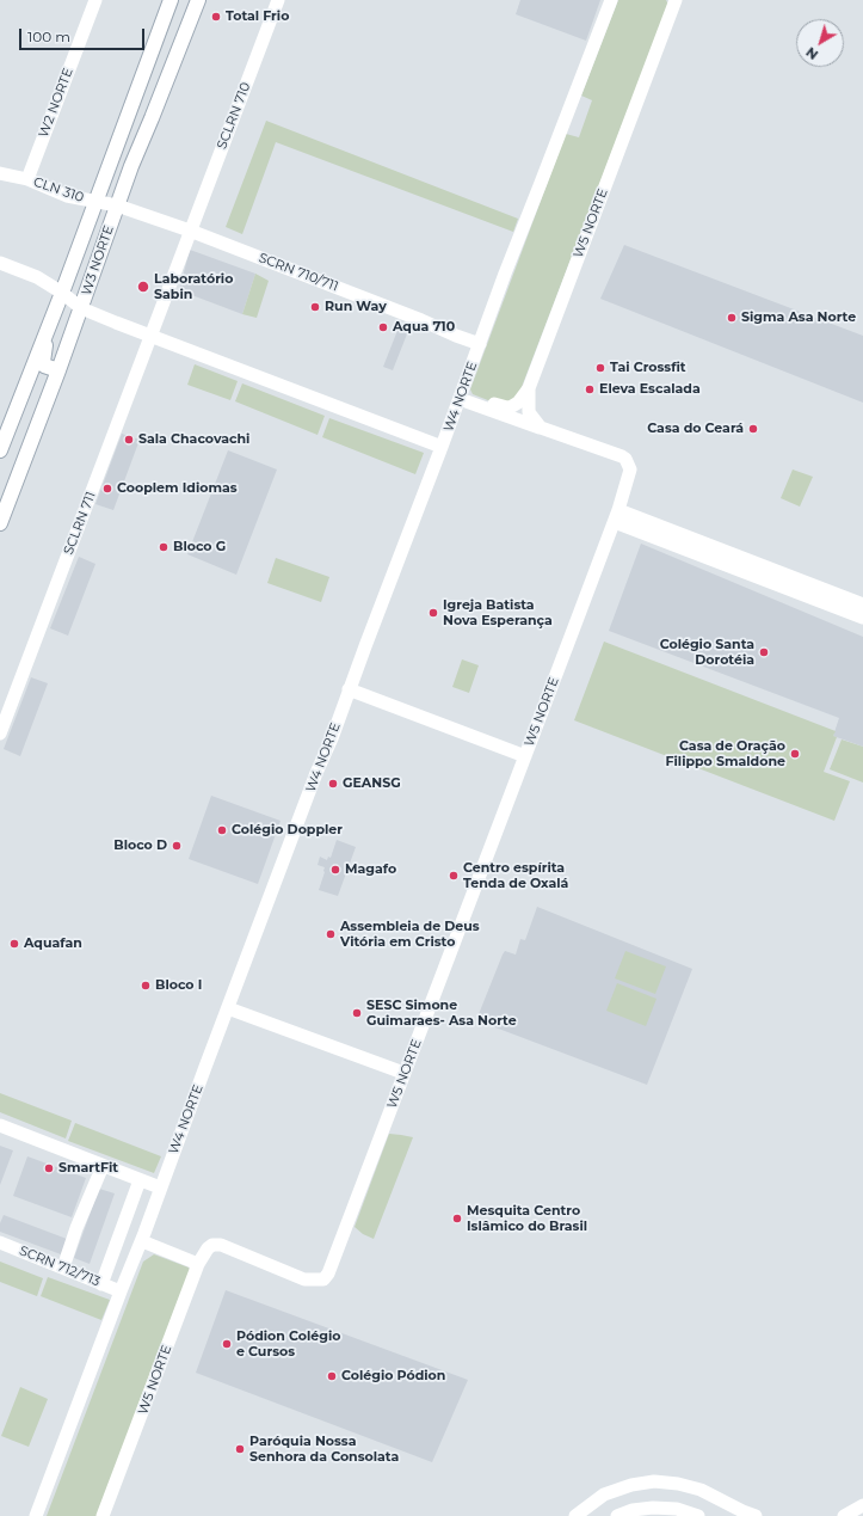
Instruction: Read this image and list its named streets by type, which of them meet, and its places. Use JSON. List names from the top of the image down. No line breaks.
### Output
{"streets":{"main road":["W2 NORTE","SCLRN 710","CLN 310","W5 NORTE","W3 NORTE","SCRN 710/711","W4 NORTE","SCLRN 711","SCRN 712/713"]},"crossings":[["W2 NORTE","CLN 310"],["SCLRN 710","SCRN 710/711"],["SCLRN 710","SCLRN 711"],["CLN 310","W3 NORTE"],["CLN 310","SCRN 710/711"],["W5 NORTE","W4 NORTE"],["W3 NORTE","SCRN 710/711"],["SCRN 710/711","W4 NORTE"],["W4 NORTE","SCRN 712/713"]],"places":["Total Frio","Laboratório Sabin","Run Way","Sigma Asa Norte","Aqua 710","Tai Crossfit","Eleva Escalada","Casa do Ceará","Sala Chacovachi","Cooplem Idiomas","Bloco G","Igreja Batista Nova Esperança","Colégio Santa Dorotéia","Casa de Oração Filippo Smaldone","GEANSG","Colégio Doppler","Bloco D","Magafo","Centro espírita Tenda de Oxalá","Assembleia de Deus Vitória em Cristo","Aquafan","Bloco I","SESC Simone Guimaraes- Asa Norte","SmartFit","Mesquita Centro Islâmico do Brasil","Pódion Colégio e Cursos","Colégio Pódion","Paróquia Nossa Senhora da Consolata"],"scale_bar":"100 m","north":"bottom left"}
